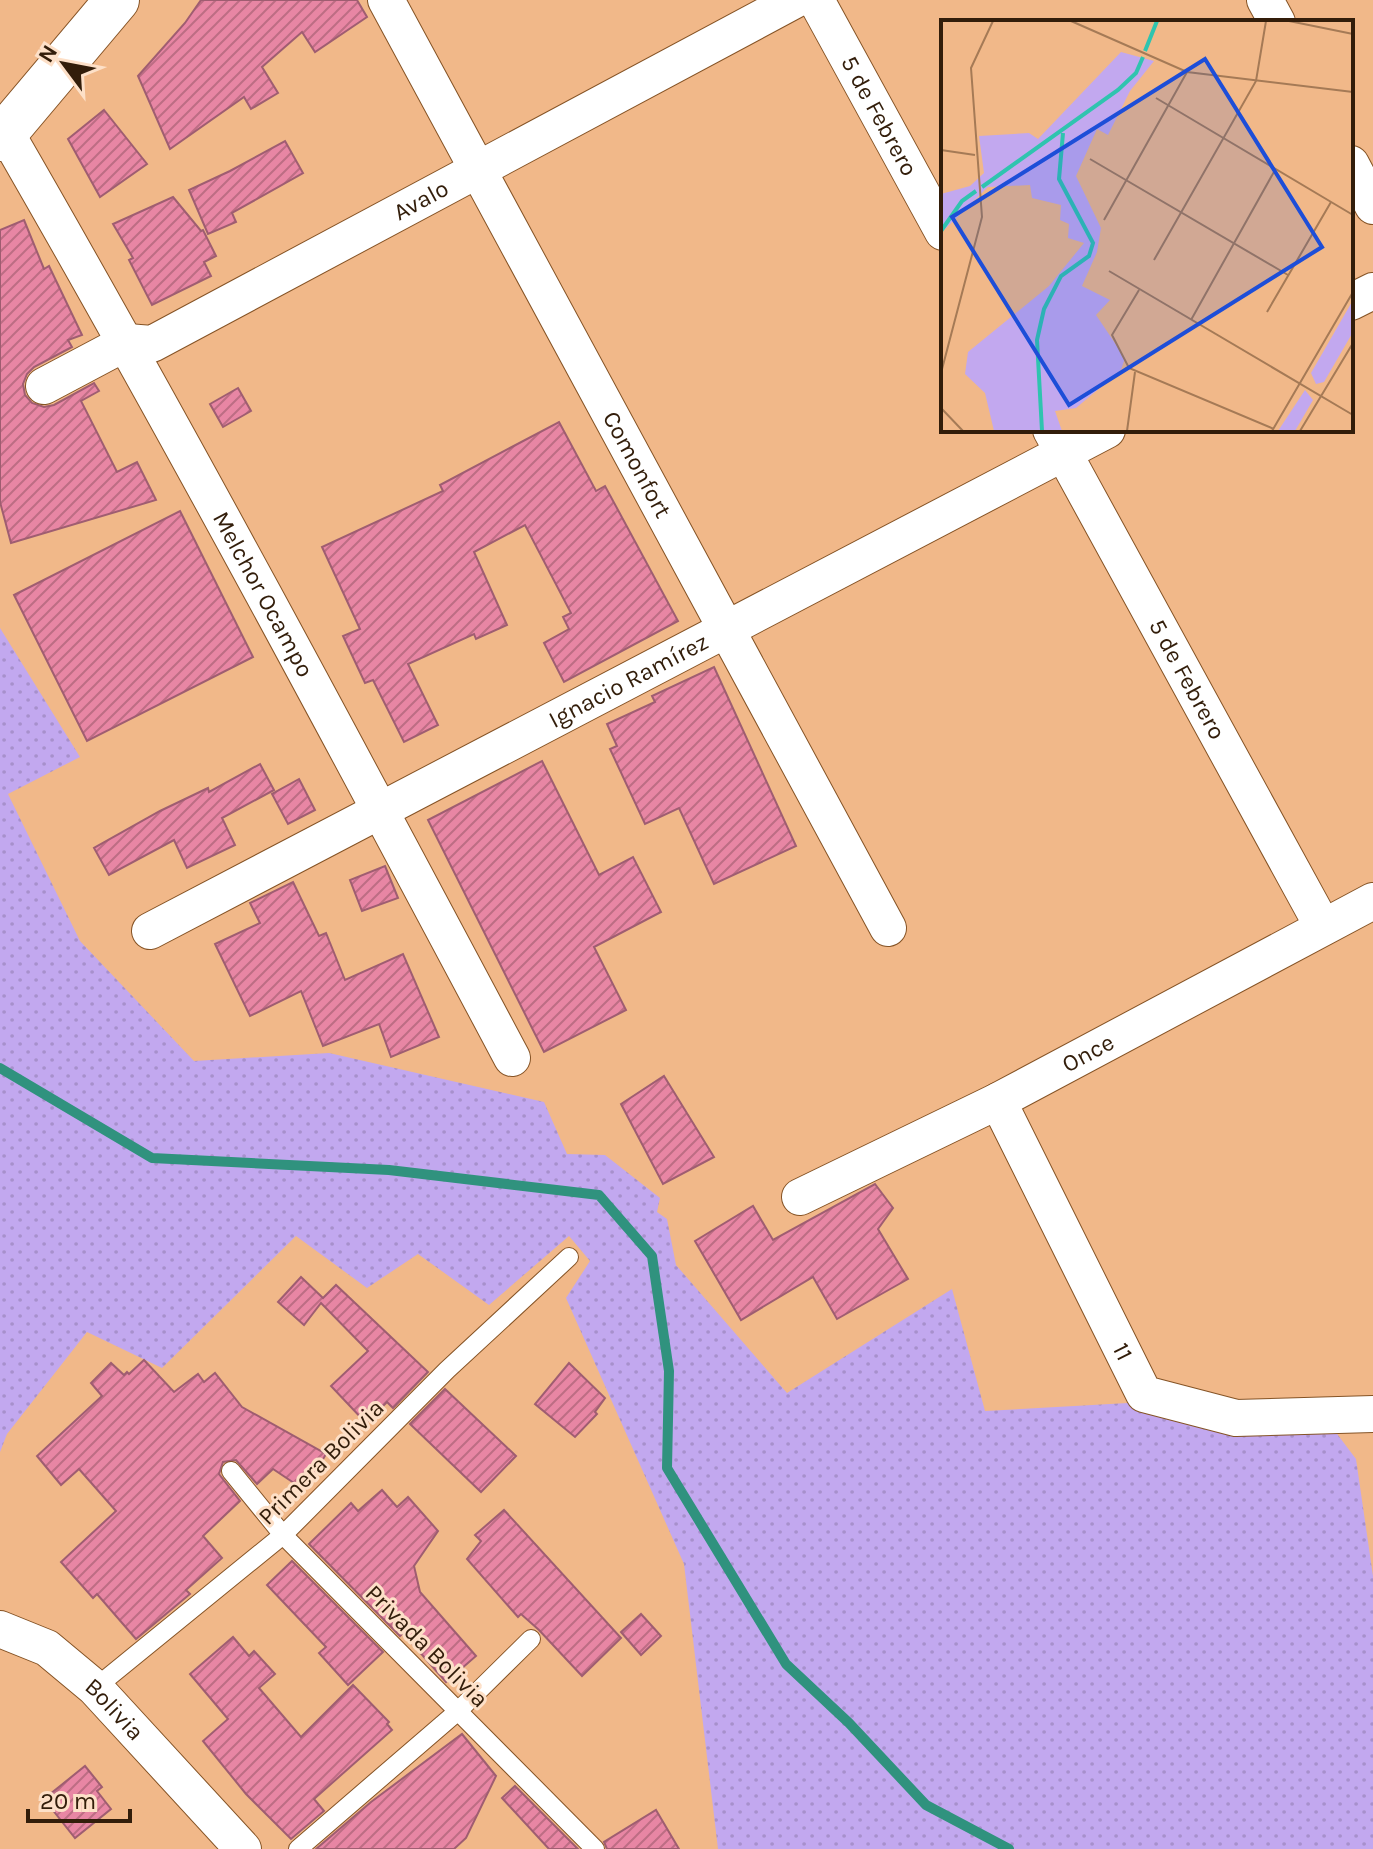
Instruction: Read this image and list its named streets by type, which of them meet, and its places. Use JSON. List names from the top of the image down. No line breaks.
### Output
{"streets":{"street":["5 de Febrero","Avalo","Comonfort","Melchor Ocampo","Ignacio Ramírez","Once","11","Bolivia"],"lane":["Primera Bolivia","Privada Bolivia"]},"crossings":[["5 de Febrero","Ignacio Ramírez"],["5 de Febrero","Once"],["Avalo","Comonfort"],["Avalo","Melchor Ocampo"],["Comonfort","Ignacio Ramírez"],["Melchor Ocampo","Ignacio Ramírez"],["Once","11"],["Primera Bolivia","Privada Bolivia"],["Primera Bolivia","Bolivia"]],"scale_bar":"20 m","north":"top left"}
